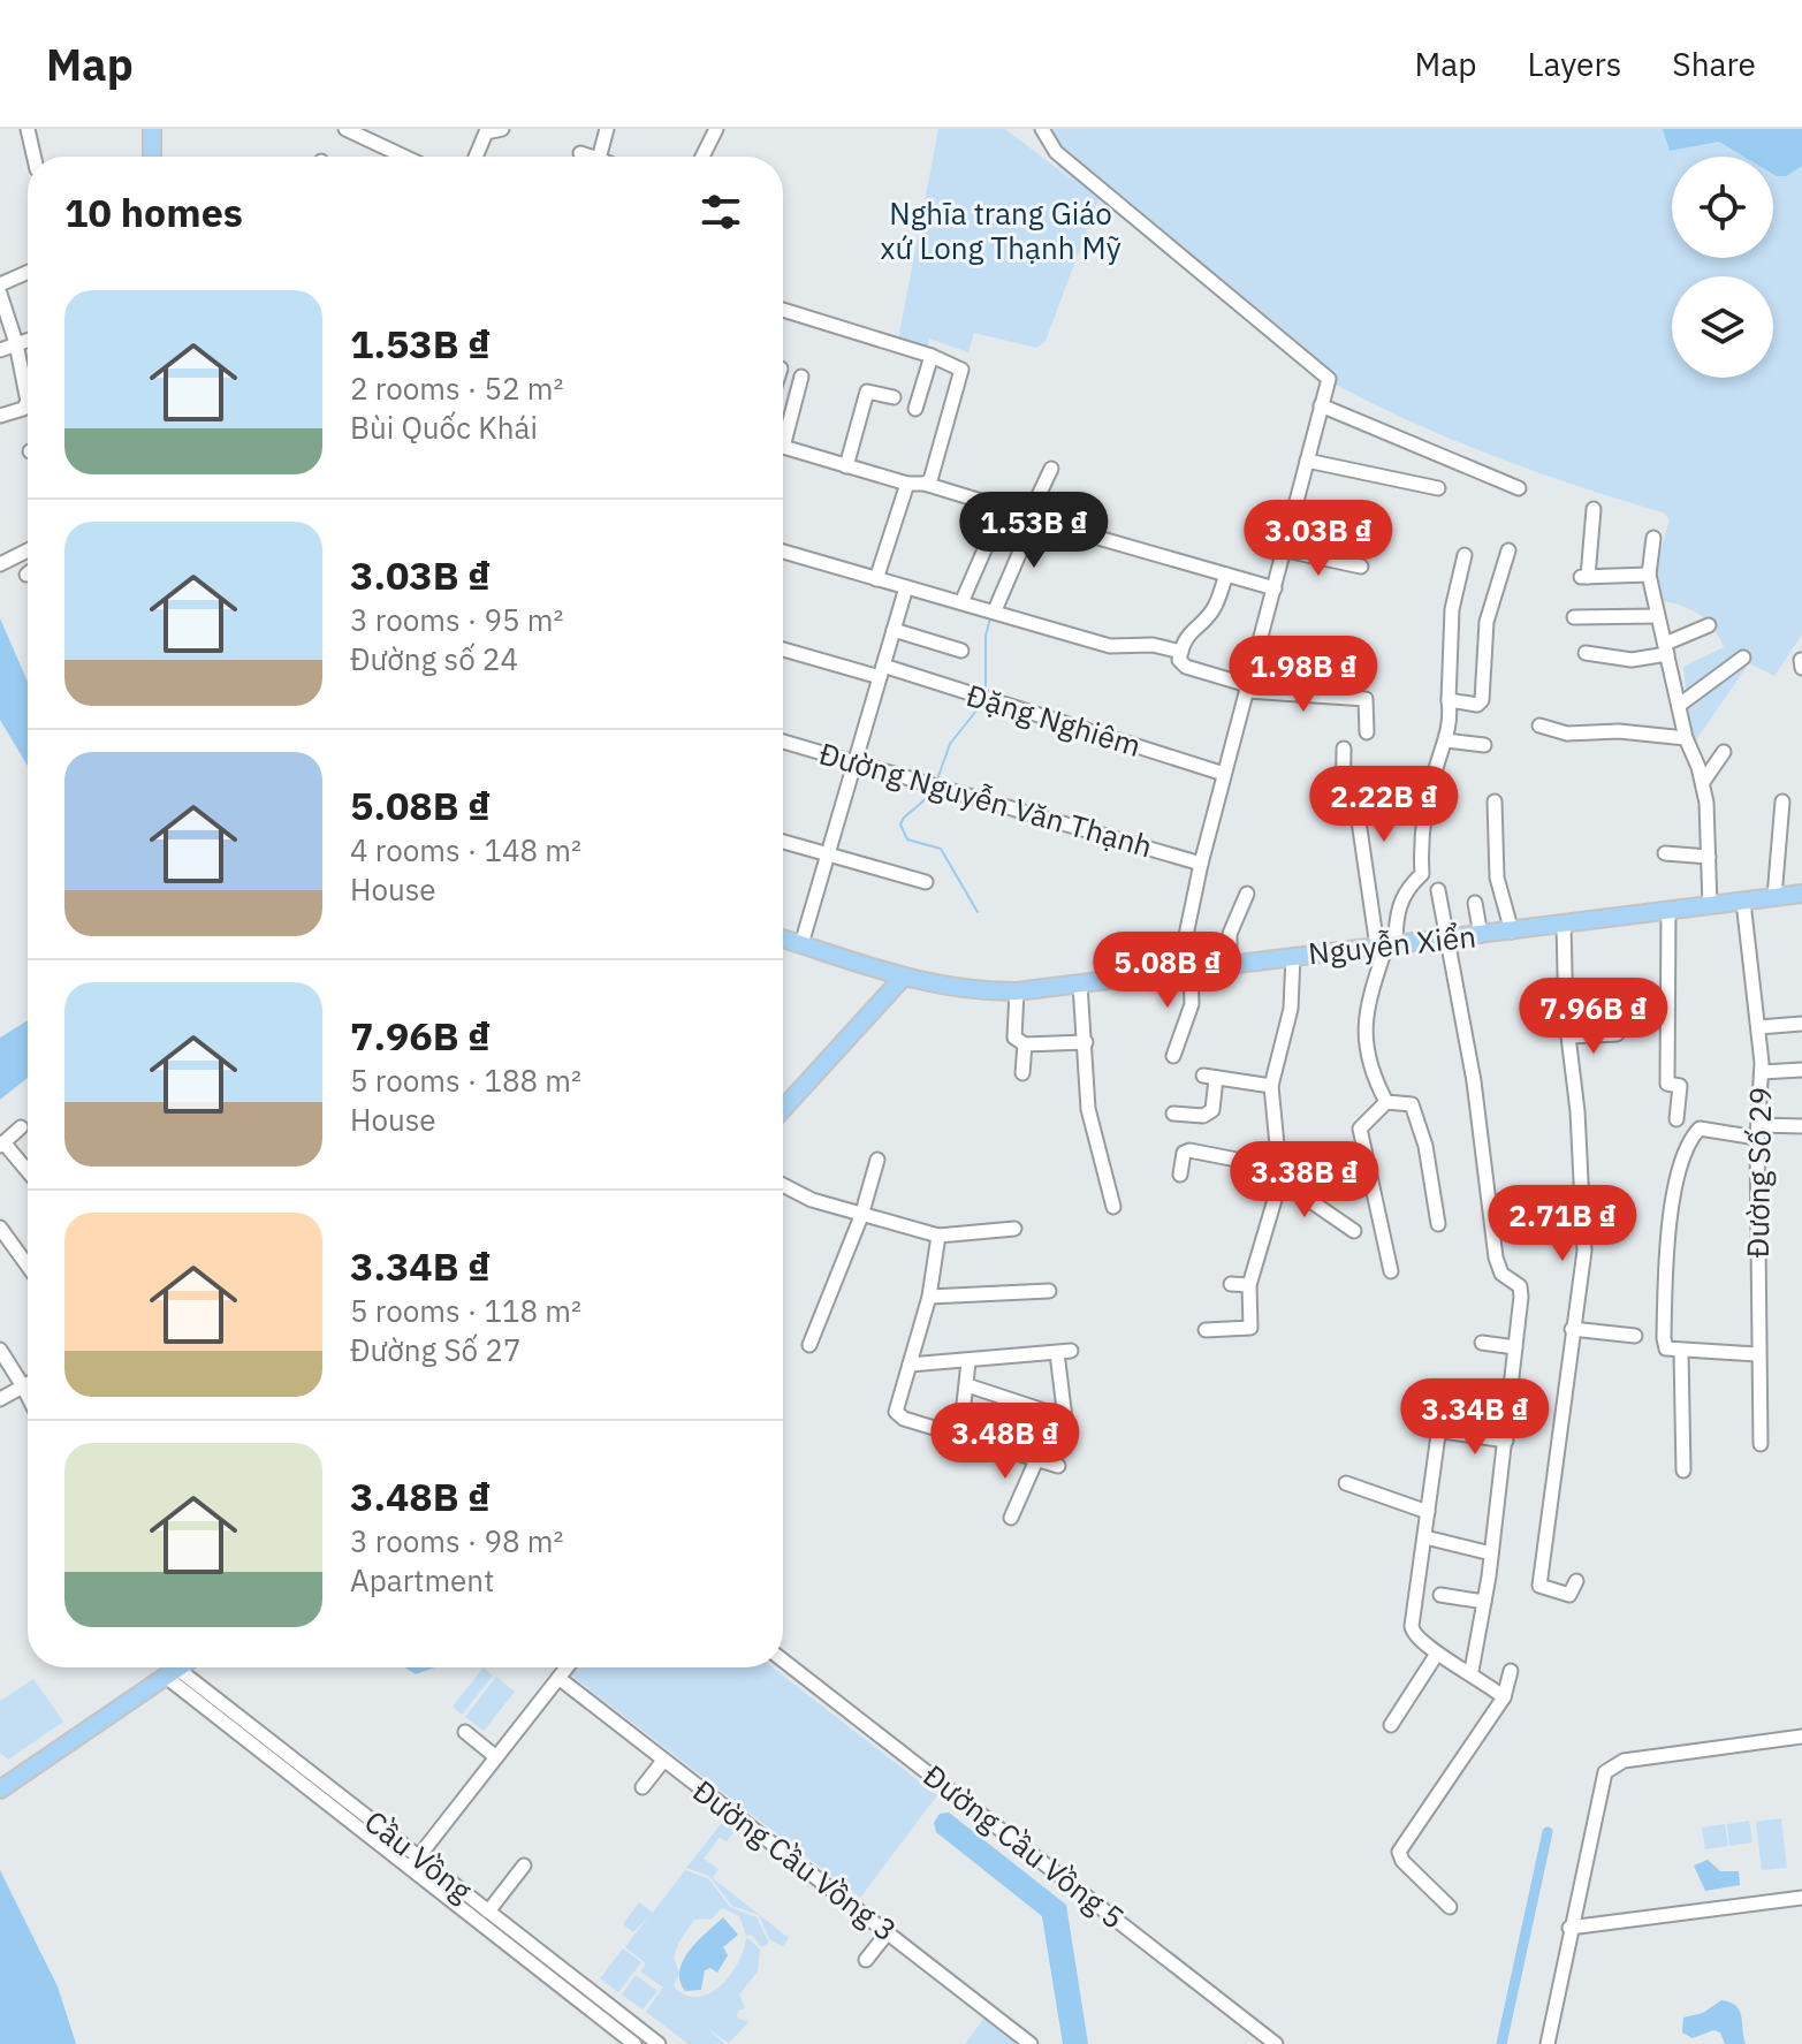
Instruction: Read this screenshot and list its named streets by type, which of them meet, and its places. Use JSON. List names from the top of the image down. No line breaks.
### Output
{"streets":{"main road":["Nguyễn Xiển"],"street":["Đặng Nghiêm","Đường Nguyễn Văn Thạnh","Đường Số 29","Đường Cầu Vồng 5","Cầu Vồng","Đường Cầu Vồng 3"]},"crossings":[["Nguyễn Xiển","Đường Số 29"]],"parks":["Nghĩa trang Giáo xứ Long Thạnh Mỹ"],"page":{"header":"Map","nav":["Map","Layers","Share"],"heading":"10 homes","list":[{"name":"1.53B ₫","note":"2 rooms · 52 m² · Bùi Quốc Khái"},{"name":"3.03B ₫","note":"3 rooms · 95 m² · Đường số 24"},{"name":"5.08B ₫","note":"4 rooms · 148 m² · House"},{"name":"7.96B ₫","note":"5 rooms · 188 m² · House"},{"name":"3.34B ₫","note":"5 rooms · 118 m² · Đường Số 27"},{"name":"3.48B ₫","note":"3 rooms · 98 m² · Apartment"}],"price":["1.53B ₫","3.03B ₫","1.98B ₫","2.22B ₫","5.08B ₫","7.96B ₫","3.38B ₫","2.71B ₫","3.34B ₫","3.48B ₫"]}}
